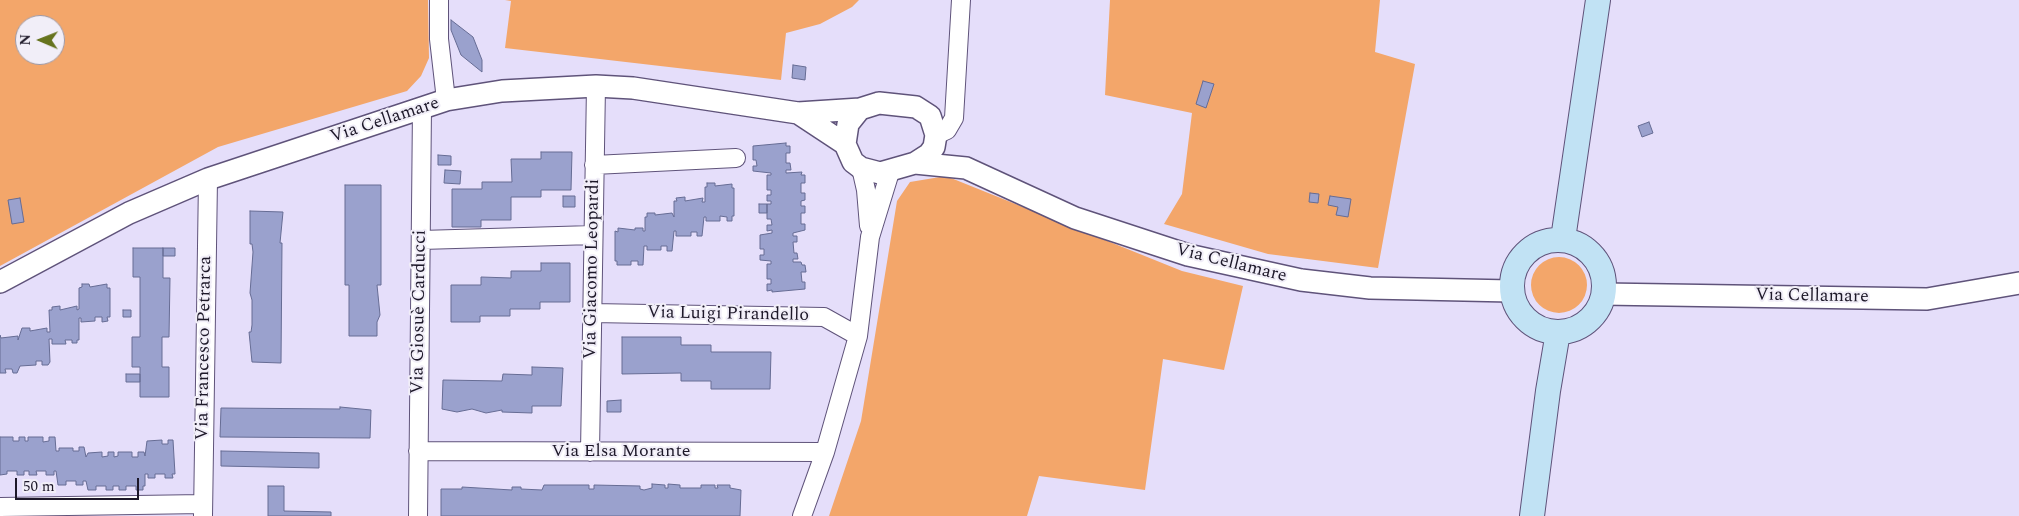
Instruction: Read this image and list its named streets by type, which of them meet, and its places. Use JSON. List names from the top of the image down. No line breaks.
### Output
{"streets":{"street":["Via Cellamare","Via Giacomo Leopardi","Via Giosuè Carducci","Via Luigi Pirandello","Via Francesco Petrarca","Via Elsa Morante"]},"crossings":[["Via Cellamare","Via Giacomo Leopardi"],["Via Cellamare","Via Giosuè Carducci"],["Via Cellamare","Via Francesco Petrarca"],["Via Giacomo Leopardi","Via Luigi Pirandello"],["Via Giacomo Leopardi","Via Elsa Morante"],["Via Giosuè Carducci","Via Elsa Morante"]],"scale_bar":"50 m","north":"left"}
